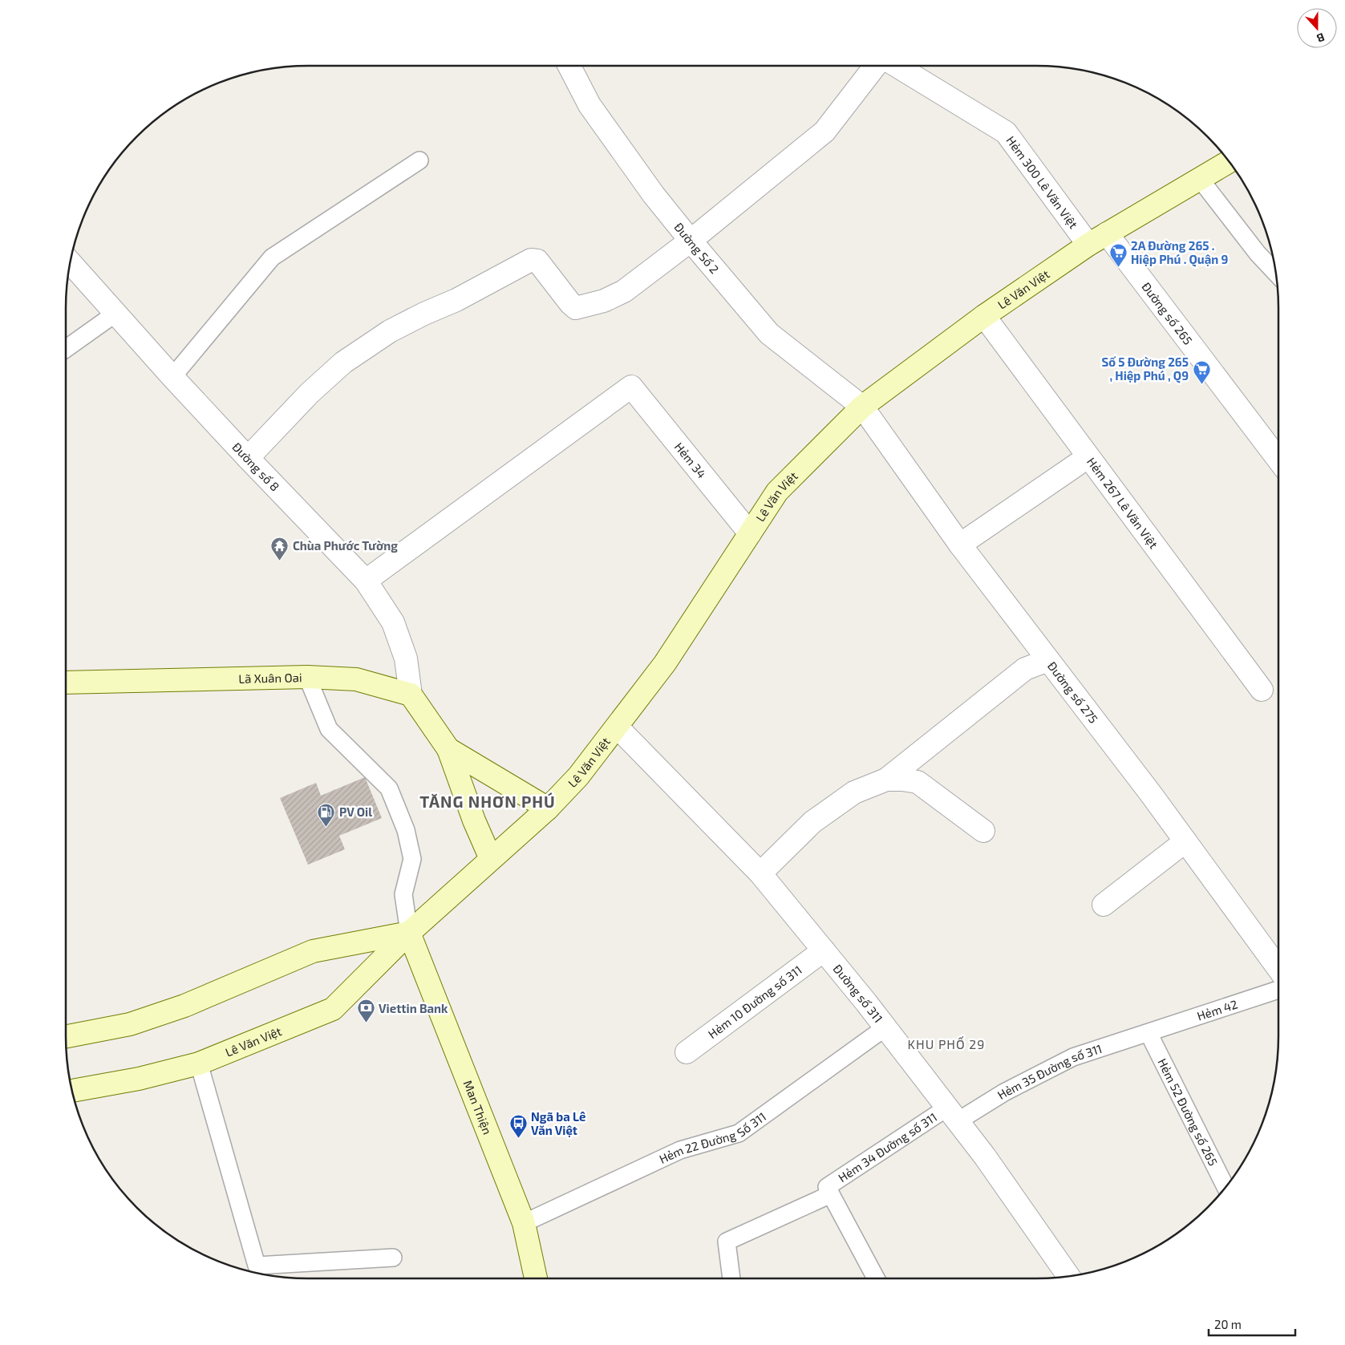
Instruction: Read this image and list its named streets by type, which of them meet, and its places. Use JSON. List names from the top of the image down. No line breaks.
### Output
{"streets":{"main road":["Lê Văn Việt","Lã Xuân Oai","Man Thiện"],"street":["Hẻm 300 Lê Văn Việt","Đường Số 2","Đường số 265","Hẻm 34","Đường số 8","Hẻm 267 Lê Văn Việt","Đường số 275","Đường số 311","Hẻm 10 Đường số 311"],"lane":["Hẻm 42","Hẻm 35 Đường số 311","Hẻm 52 Đường số 265","Hẻm 22 Đường Số 311","Hẻm 34 Đường số 311"]},"crossings":[["Hẻm 300 Lê Văn Việt","Lê Văn Việt"],["Đường Số 2","Lê Văn Việt"],["Đường Số 2","Đường số 275"],["Lê Văn Việt","Đường số 265"],["Lê Văn Việt","Hẻm 34"],["Lê Văn Việt","Hẻm 267 Lê Văn Việt"],["Lê Văn Việt","Đường số 275"],["Lê Văn Việt","Đường số 311"],["Lê Văn Việt","Man Thiện"],["Hẻm 34","Đường số 8"],["Đường số 8","Lã Xuân Oai"],["Đường số 311","Hẻm 10 Đường số 311"],["Đường số 311","Hẻm 35 Đường số 311"],["Đường số 311","Hẻm 22 Đường Số 311"],["Đường số 311","Hẻm 34 Đường số 311"],["Hẻm 42","Hẻm 35 Đường số 311"],["Hẻm 42","Hẻm 52 Đường số 265"],["Hẻm 35 Đường số 311","Hẻm 52 Đường số 265"],["Hẻm 35 Đường số 311","Hẻm 34 Đường số 311"],["Man Thiện","Hẻm 22 Đường Số 311"]],"districts":["TĂNG NHƠN PHÚ","KHU PHỐ 29"],"places":{"supermarket":["2A Đường 265 . Hiệp Phú . Quận 9","Số 5 Đường 265 , Hiệp Phú , Q9"],"temple":["Chùa Phước Tường"],"fuel station":["PV Oil"],"bank":["Viettin Bank"],"bus stop":["Ngã ba Lê Văn Việt"]},"scale_bar":"20 m","north":"bottom"}
